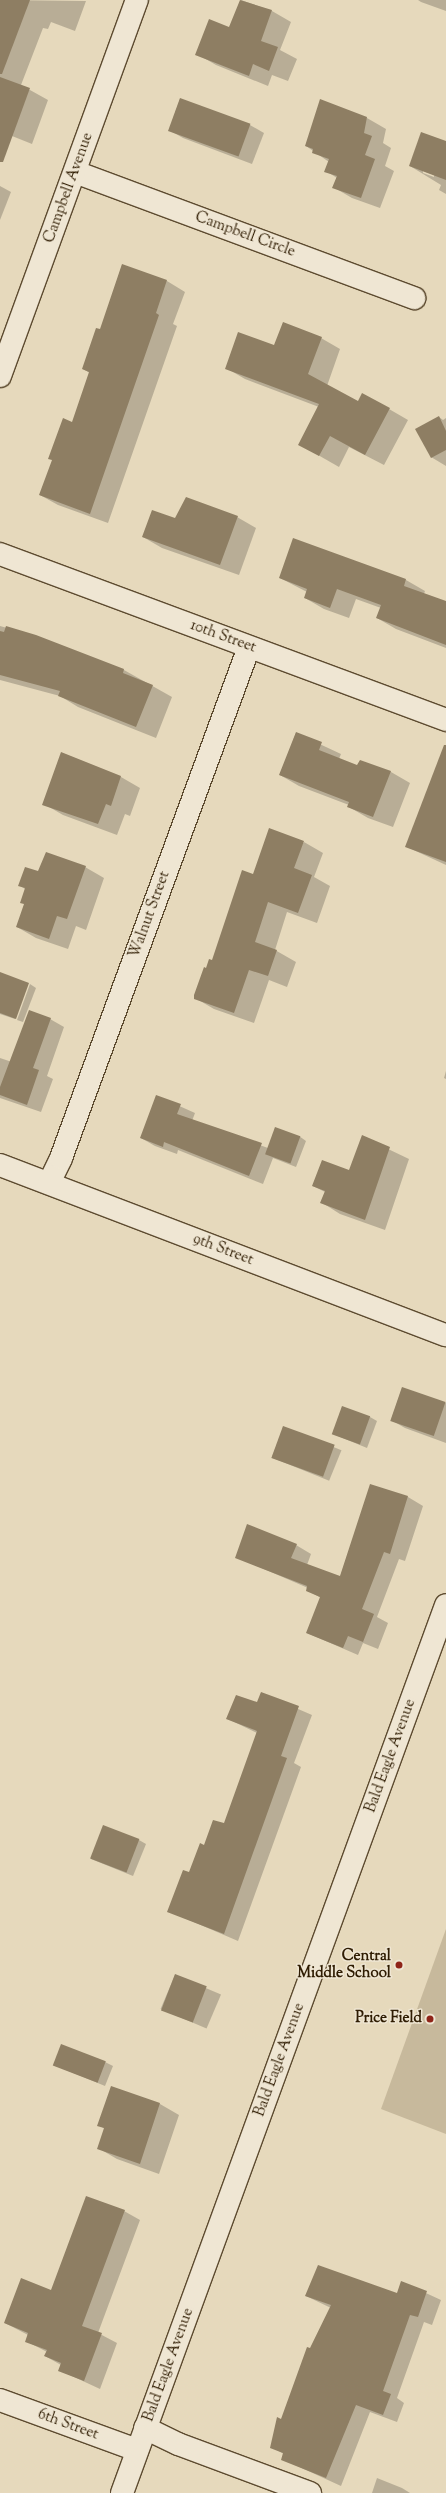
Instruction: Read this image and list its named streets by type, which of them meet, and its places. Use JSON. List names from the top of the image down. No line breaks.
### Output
{"streets":{"street":["Campbell Avenue","Campbell Circle","10th Street","Walnut Street","9th Street","Bald Eagle Avenue","6th Street"]},"crossings":[["Campbell Avenue","Campbell Circle"],["10th Street","Walnut Street"],["Walnut Street","9th Street"],["Bald Eagle Avenue","6th Street"]],"places":["Central Middle School","Price Field"]}
